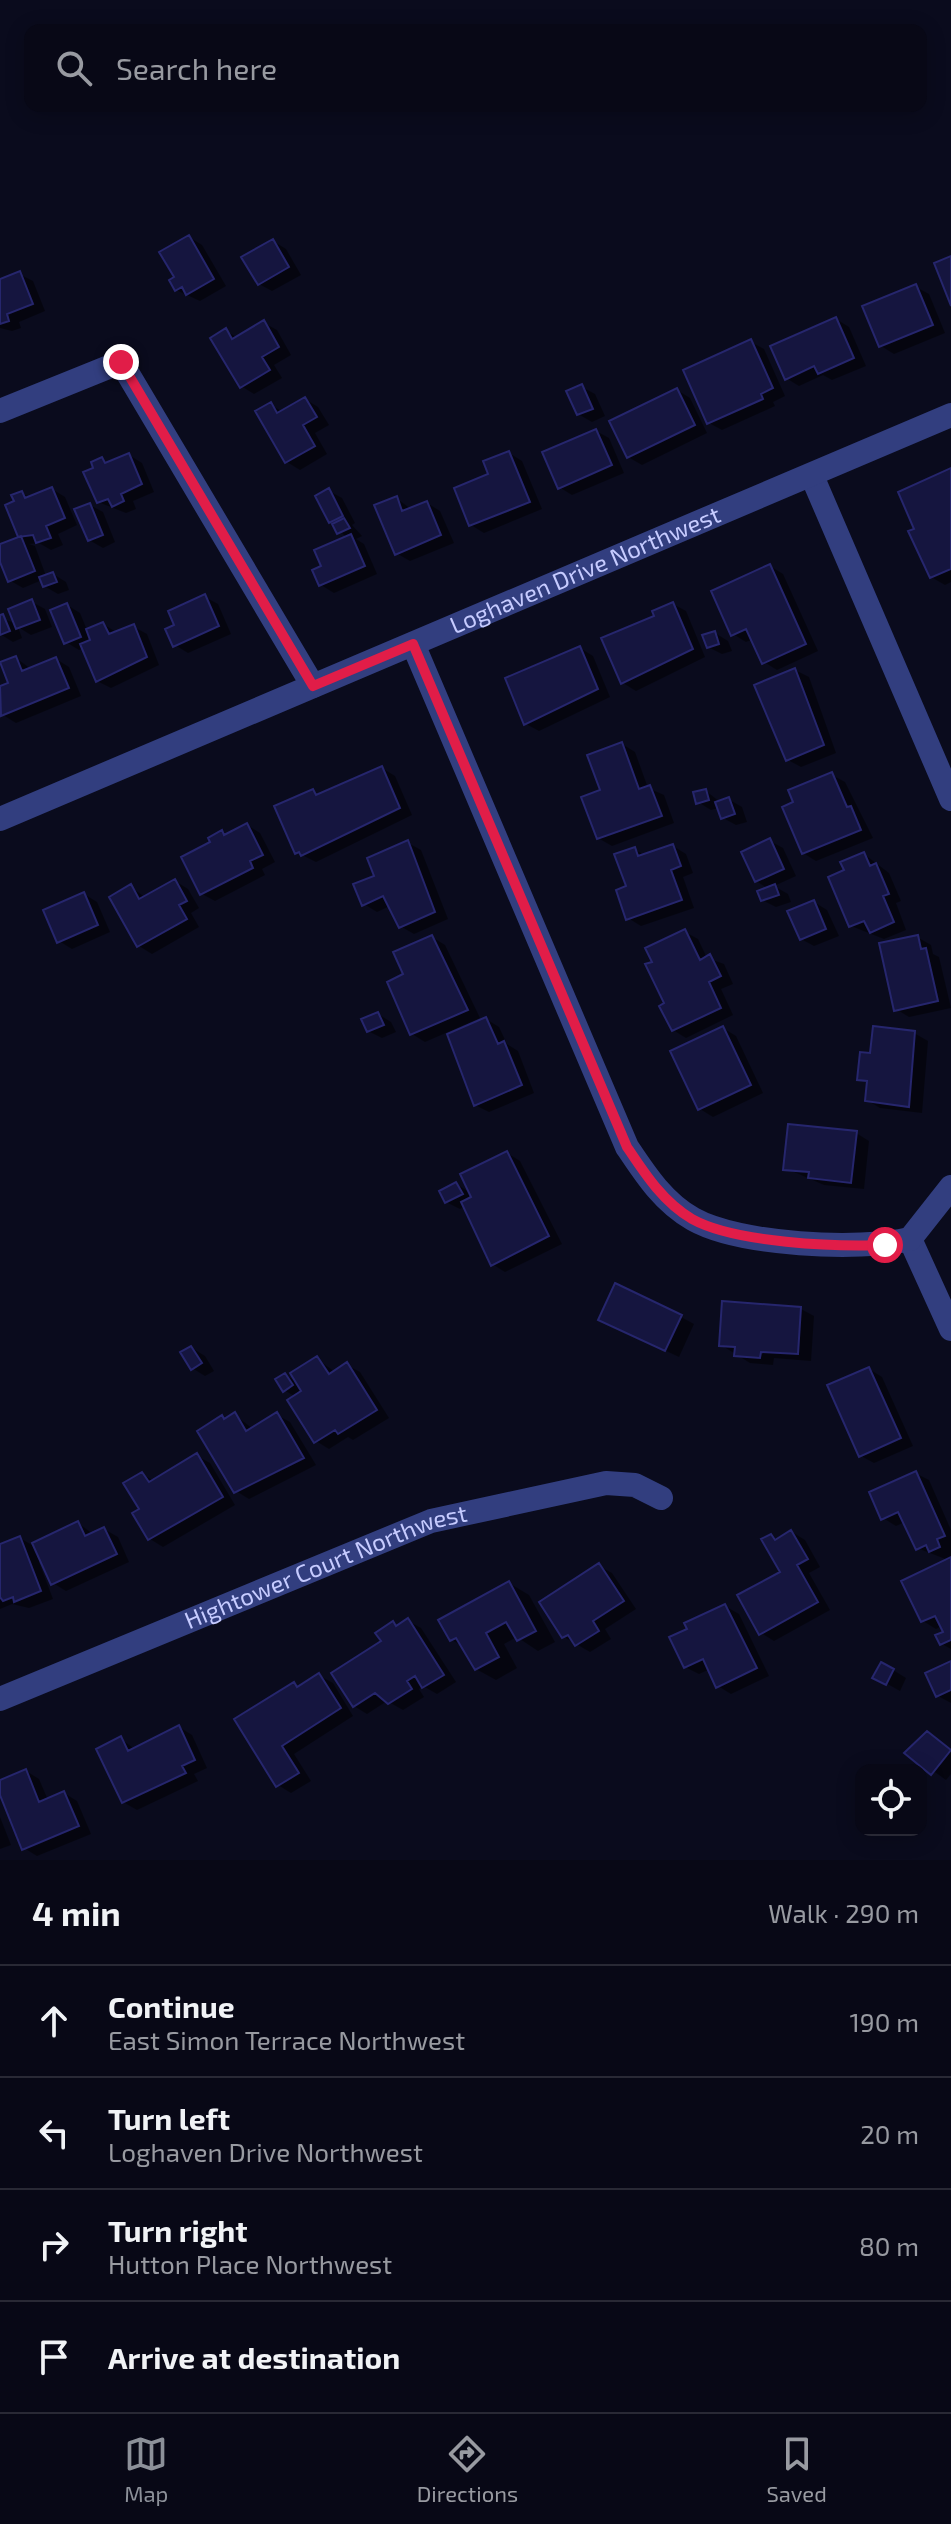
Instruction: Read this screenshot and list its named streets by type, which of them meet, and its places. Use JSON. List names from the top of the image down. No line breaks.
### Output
{"streets":{"street":["Loghaven Drive Northwest","Hightower Court Northwest"]},"page":{"search":"Search here","heading":["4 min","Walk · 290 m"],"list":[["Continue","East Simon Terrace Northwest","190 m"],["Turn left","Loghaven Drive Northwest","20 m"],["Turn right","Hutton Place Northwest","80 m"],"Arrive at destination"],"nav":["Map","Directions","Saved"]}}
